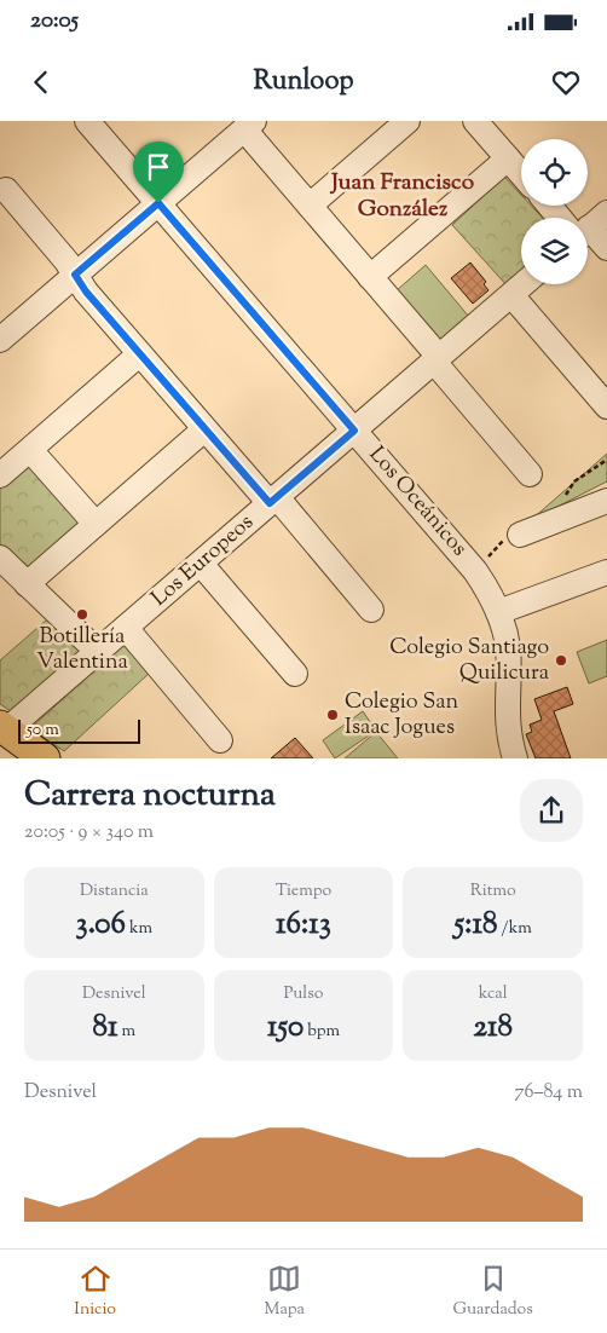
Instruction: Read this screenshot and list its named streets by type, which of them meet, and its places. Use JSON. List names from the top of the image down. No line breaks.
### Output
{"streets":{"street":["Los Oceánicos","Los Europeos"]},"crossings":[["Los Oceánicos","Los Europeos"]],"districts":["Juan Francisco González"],"places":["Botillería Valentina","Colegio Santiago Quilicura","Colegio San Isaac Jogues"],"scale_bar":"50 m","page":{"status":"20:05","header":"Runloop","scale":"50 m","heading":["Carrera nocturna","20:05 · 9 × 340 m"],"stats":[["Distancia","3.06 km"],["Tiempo","16:13"],["Ritmo","5:18 /km"],["Desnivel","81 m"],["Pulso","150 bpm"],["kcal","218"]],"chart":["Desnivel","76–84 m"],"tabs":["Inicio","Mapa","Guardados"]}}
